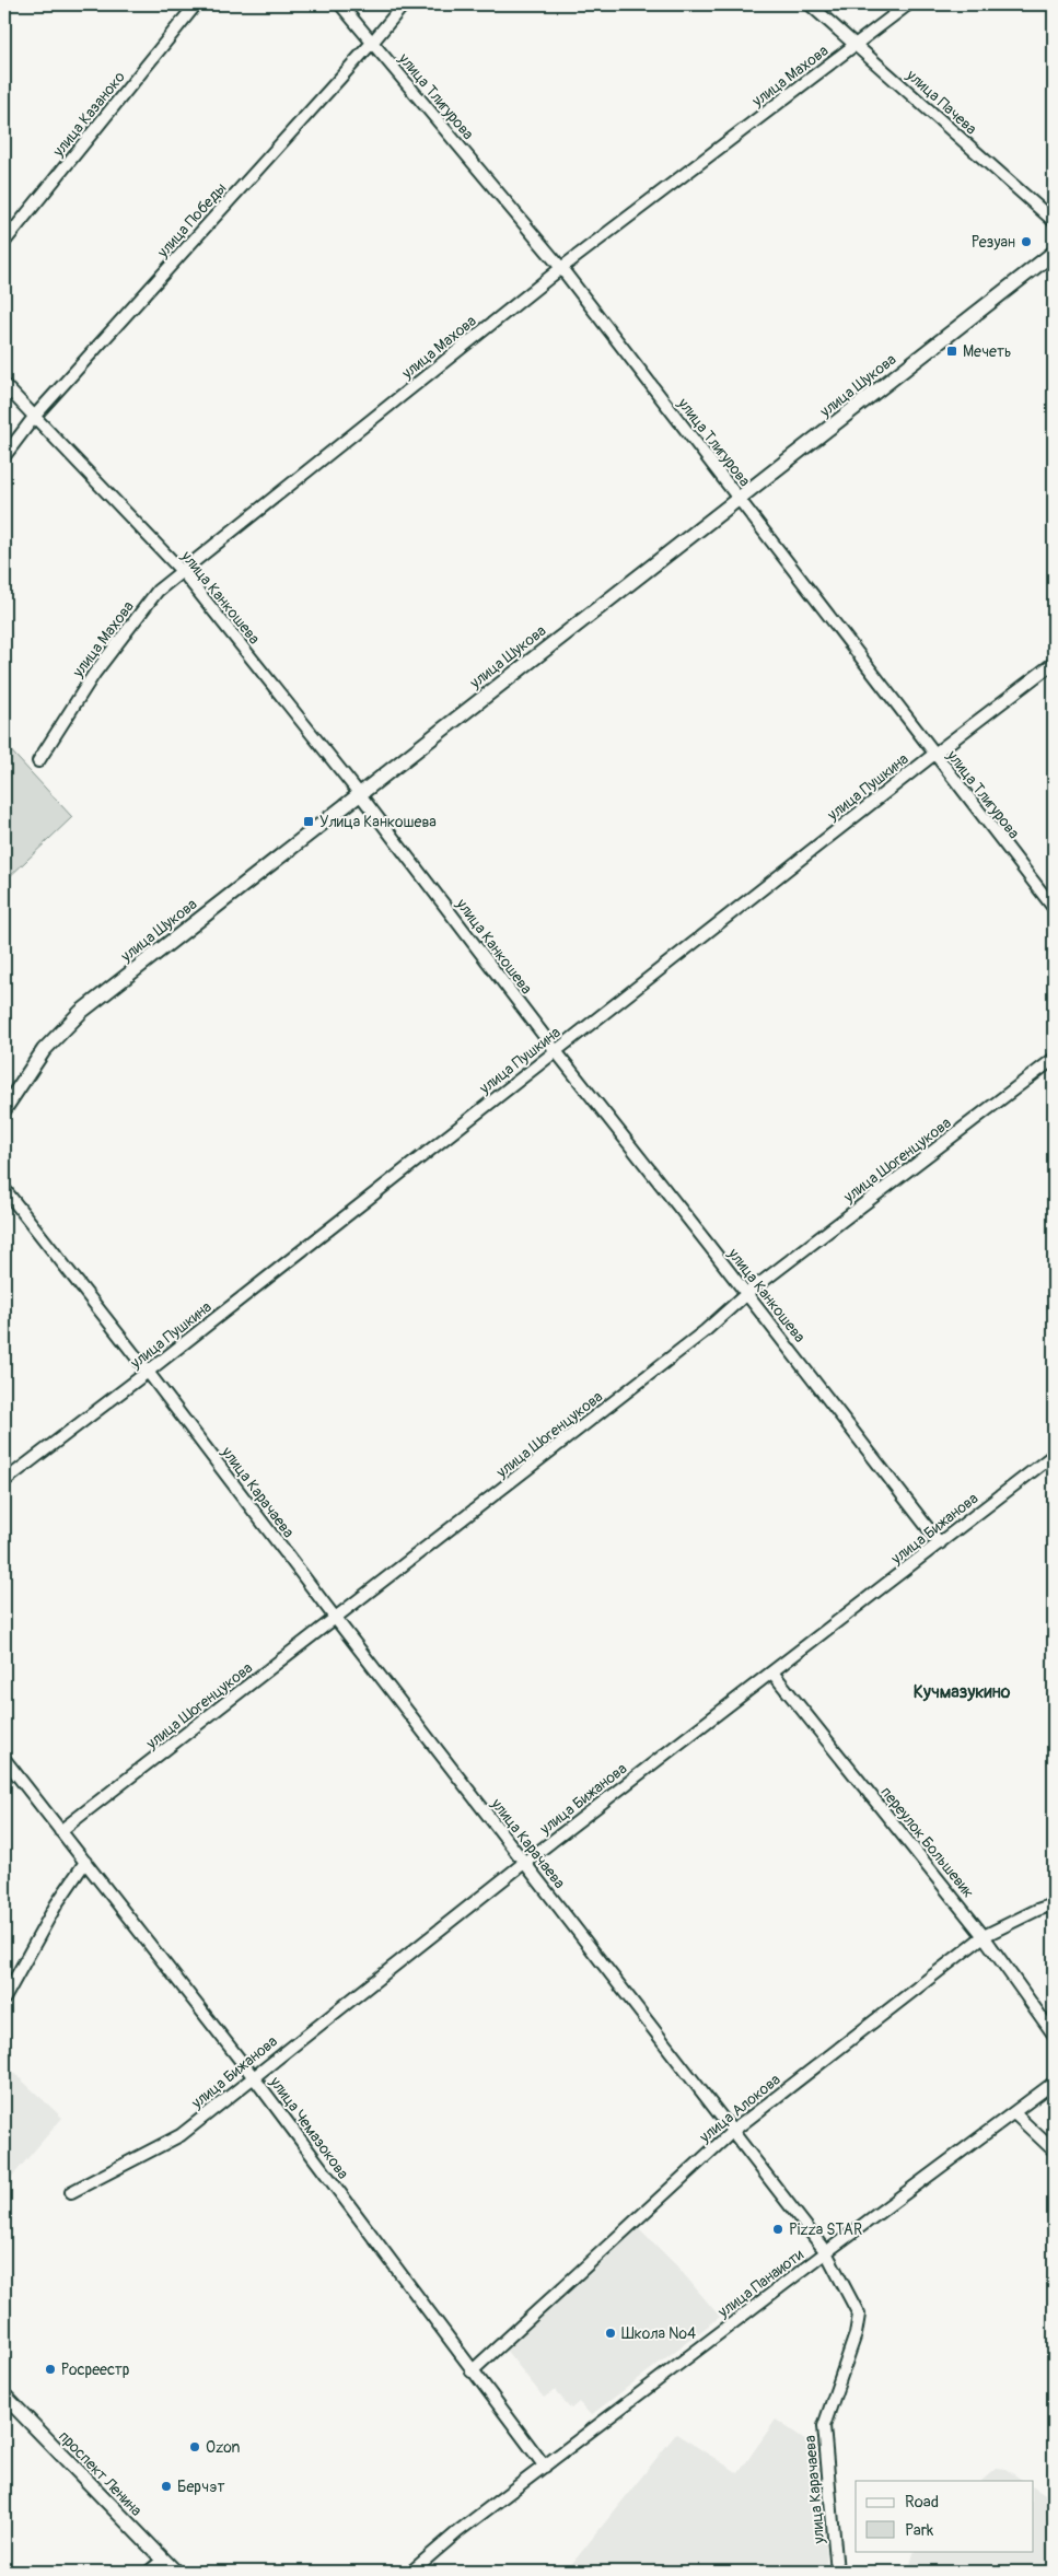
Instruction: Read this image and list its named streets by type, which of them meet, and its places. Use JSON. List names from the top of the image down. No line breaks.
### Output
{"streets":{"main road":["улица Шукова","проспект Ленина"],"street":["улица Махова","улица Тлигурова","улица Пачева","улица Казаноко","улица Победы","улица Канкошева","улица Пушкина","улица Шогенцукова","улица Карачаева","улица Бижанова","переулок Большевик","улица Алокова","улица Чемазокова","улица Панаиоти"]},"crossings":[["улица Махова","улица Тлигурова"],["улица Махова","улица Пачева"],["улица Махова","улица Канкошева"],["улица Тлигурова","улица Победы"],["улица Тлигурова","улица Шукова"],["улица Тлигурова","улица Пушкина"],["улица Победы","улица Канкошева"],["улица Шукова","улица Канкошева"],["улица Канкошева","улица Пушкина"],["улица Канкошева","улица Шогенцукова"],["улица Канкошева","улица Бижанова"],["улица Пушкина","улица Карачаева"],["улица Шогенцукова","улица Карачаева"],["улица Шогенцукова","улица Чемазокова"],["улица Карачаева","улица Бижанова"],["улица Карачаева","улица Алокова"],["улица Карачаева","улица Панаиоти"],["улица Бижанова","переулок Большевик"],["улица Бижанова","улица Чемазокова"],["переулок Большевик","улица Алокова"],["улица Алокова","улица Чемазокова"],["улица Чемазокова","улица Панаиоти"]],"districts":["Кучмазукино"],"places":{"other":["Резуан","Pizza STAR","Школа №4","Росреестр","Ozon","Берчэт"],"transit":["Мечеть","Улица Канкошева"]},"legend":["Road","Park"]}
